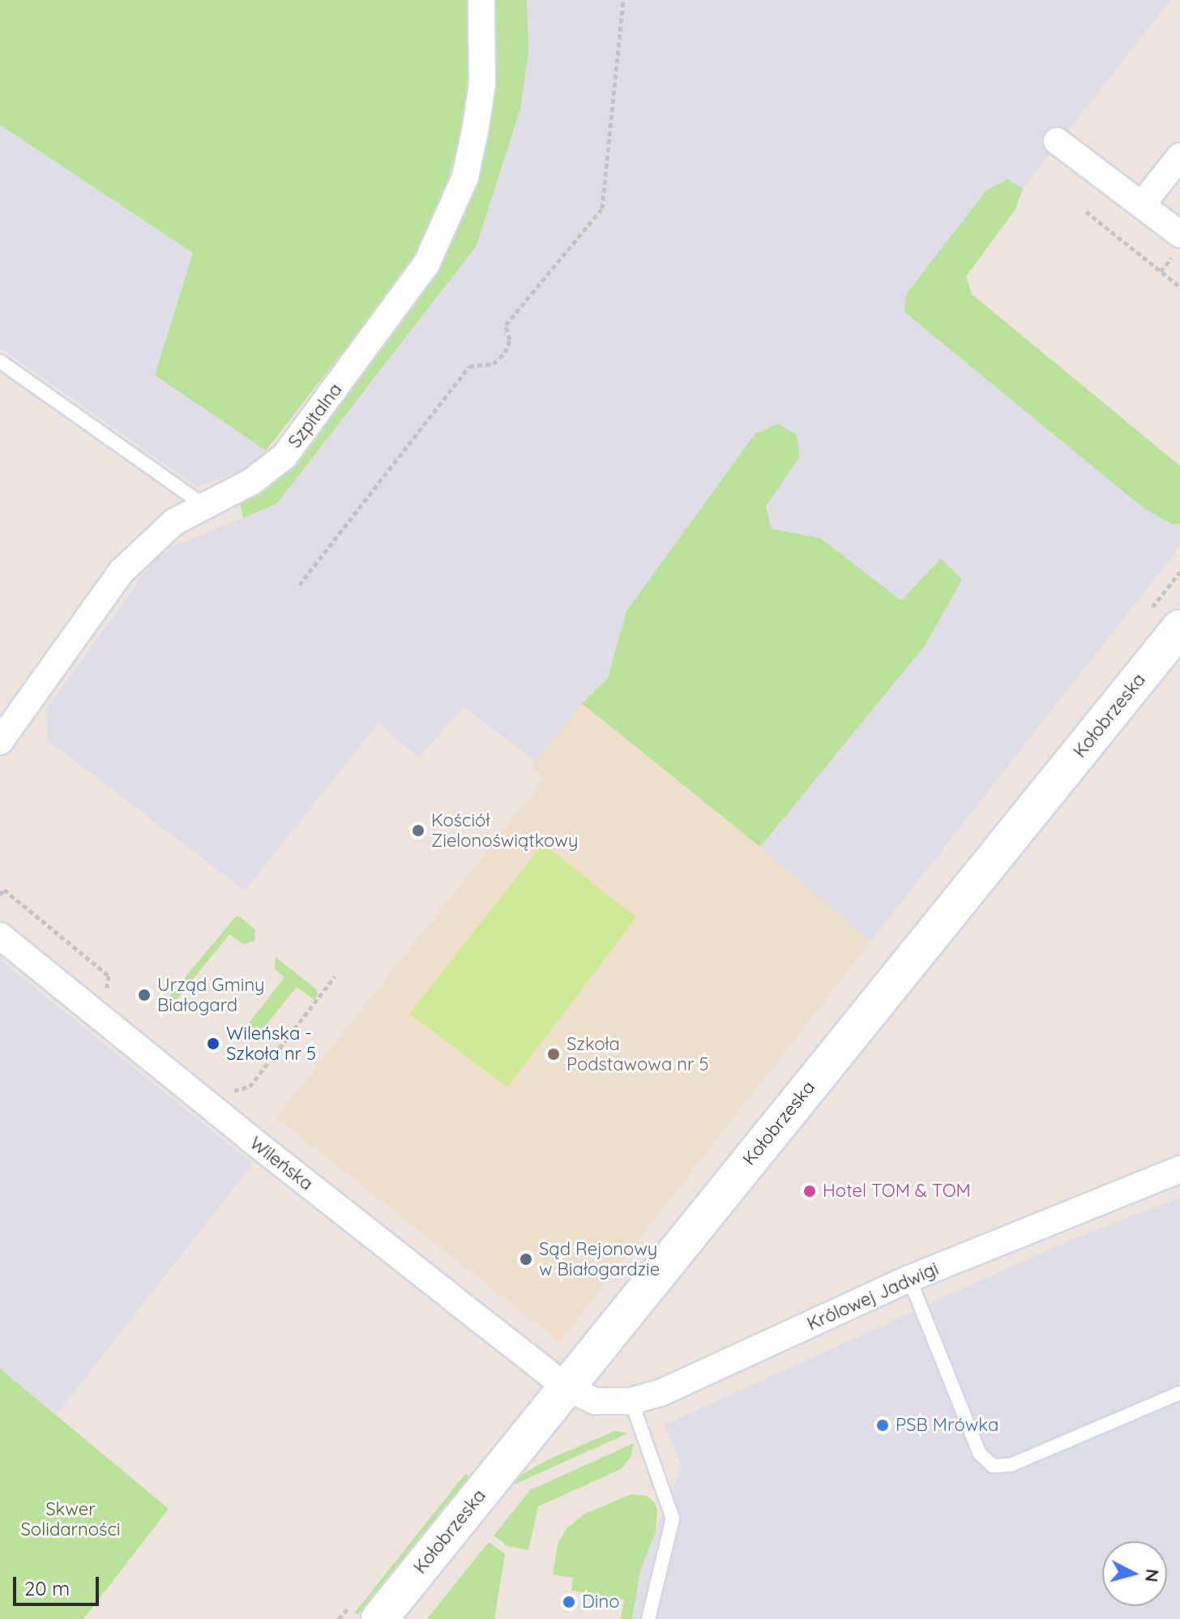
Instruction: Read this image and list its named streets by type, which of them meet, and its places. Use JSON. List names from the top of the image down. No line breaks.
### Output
{"streets":{"main road":["Kołobrzeska"],"street":["Szpitalna","Wileńska","Królowej Jadwigi"]},"crossings":[["Kołobrzeska","Wileńska"],["Kołobrzeska","Królowej Jadwigi"],["Wileńska","Królowej Jadwigi"]],"parks":["Skwer Solidarności"],"places":["Kościół Zielonoświątkowy","Urząd Gminy Białogard","Wileńska - Szkoła nr 5","Szkoła Podstawowa nr 5","Hotel TOM & TOM","Sąd Rejonowy w Białogardzie","PSB Mrówka","Dino"],"scale_bar":"20 m","north":"right"}
